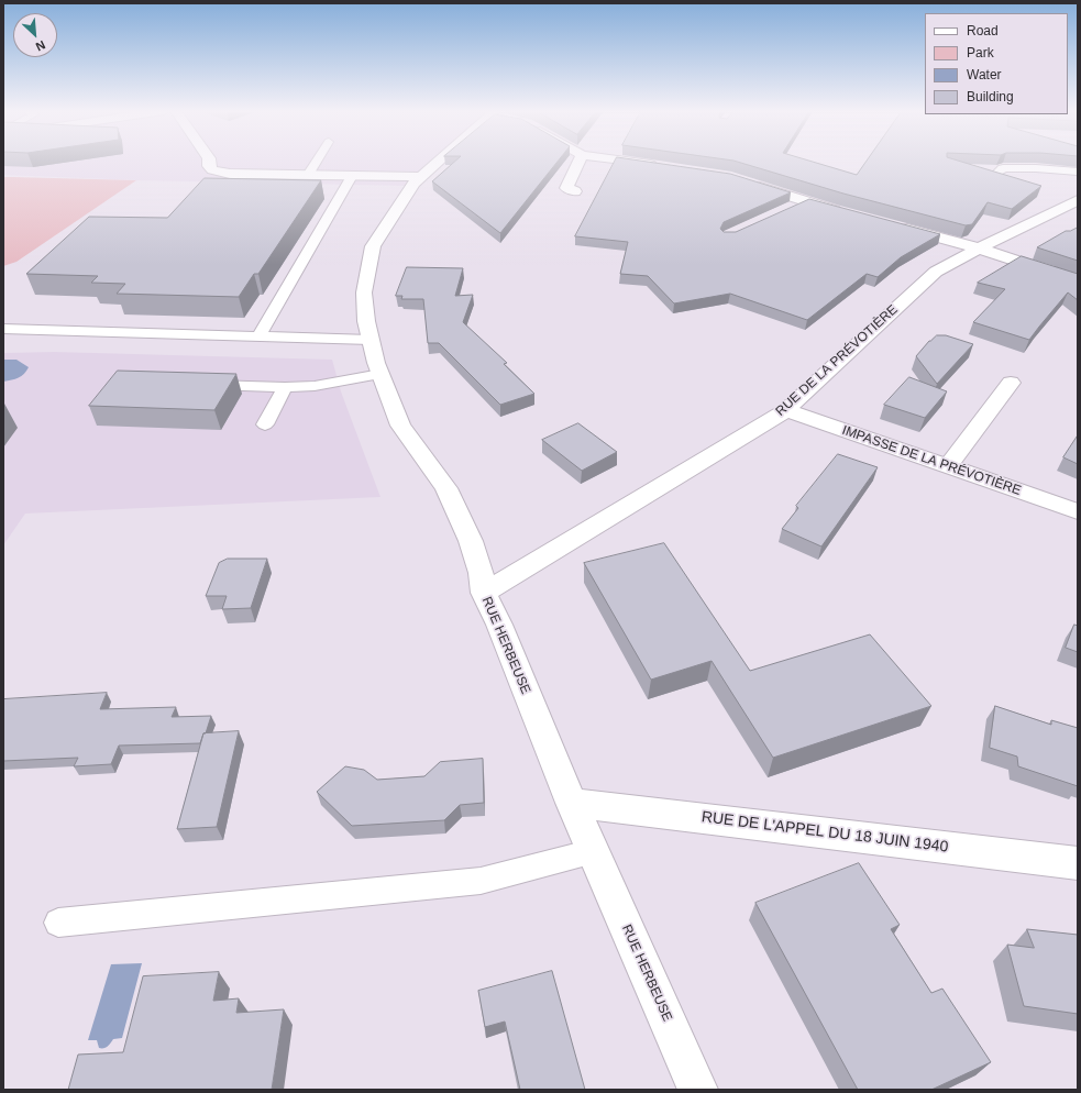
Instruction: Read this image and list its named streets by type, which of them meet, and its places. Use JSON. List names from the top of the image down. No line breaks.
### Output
{"streets":{"street":["RUE DE LA PRÉVOTIÈRE","IMPASSE DE LA PRÉVOTIÈRE","RUE HERBEUSE","RUE DE L'APPEL DU 18 JUIN 1940"]},"crossings":[["RUE DE LA PRÉVOTIÈRE","IMPASSE DE LA PRÉVOTIÈRE"],["RUE DE LA PRÉVOTIÈRE","RUE HERBEUSE"],["RUE HERBEUSE","RUE DE L'APPEL DU 18 JUIN 1940"]],"legend":["Road","Park","Water","Building"],"north":"bottom right"}
